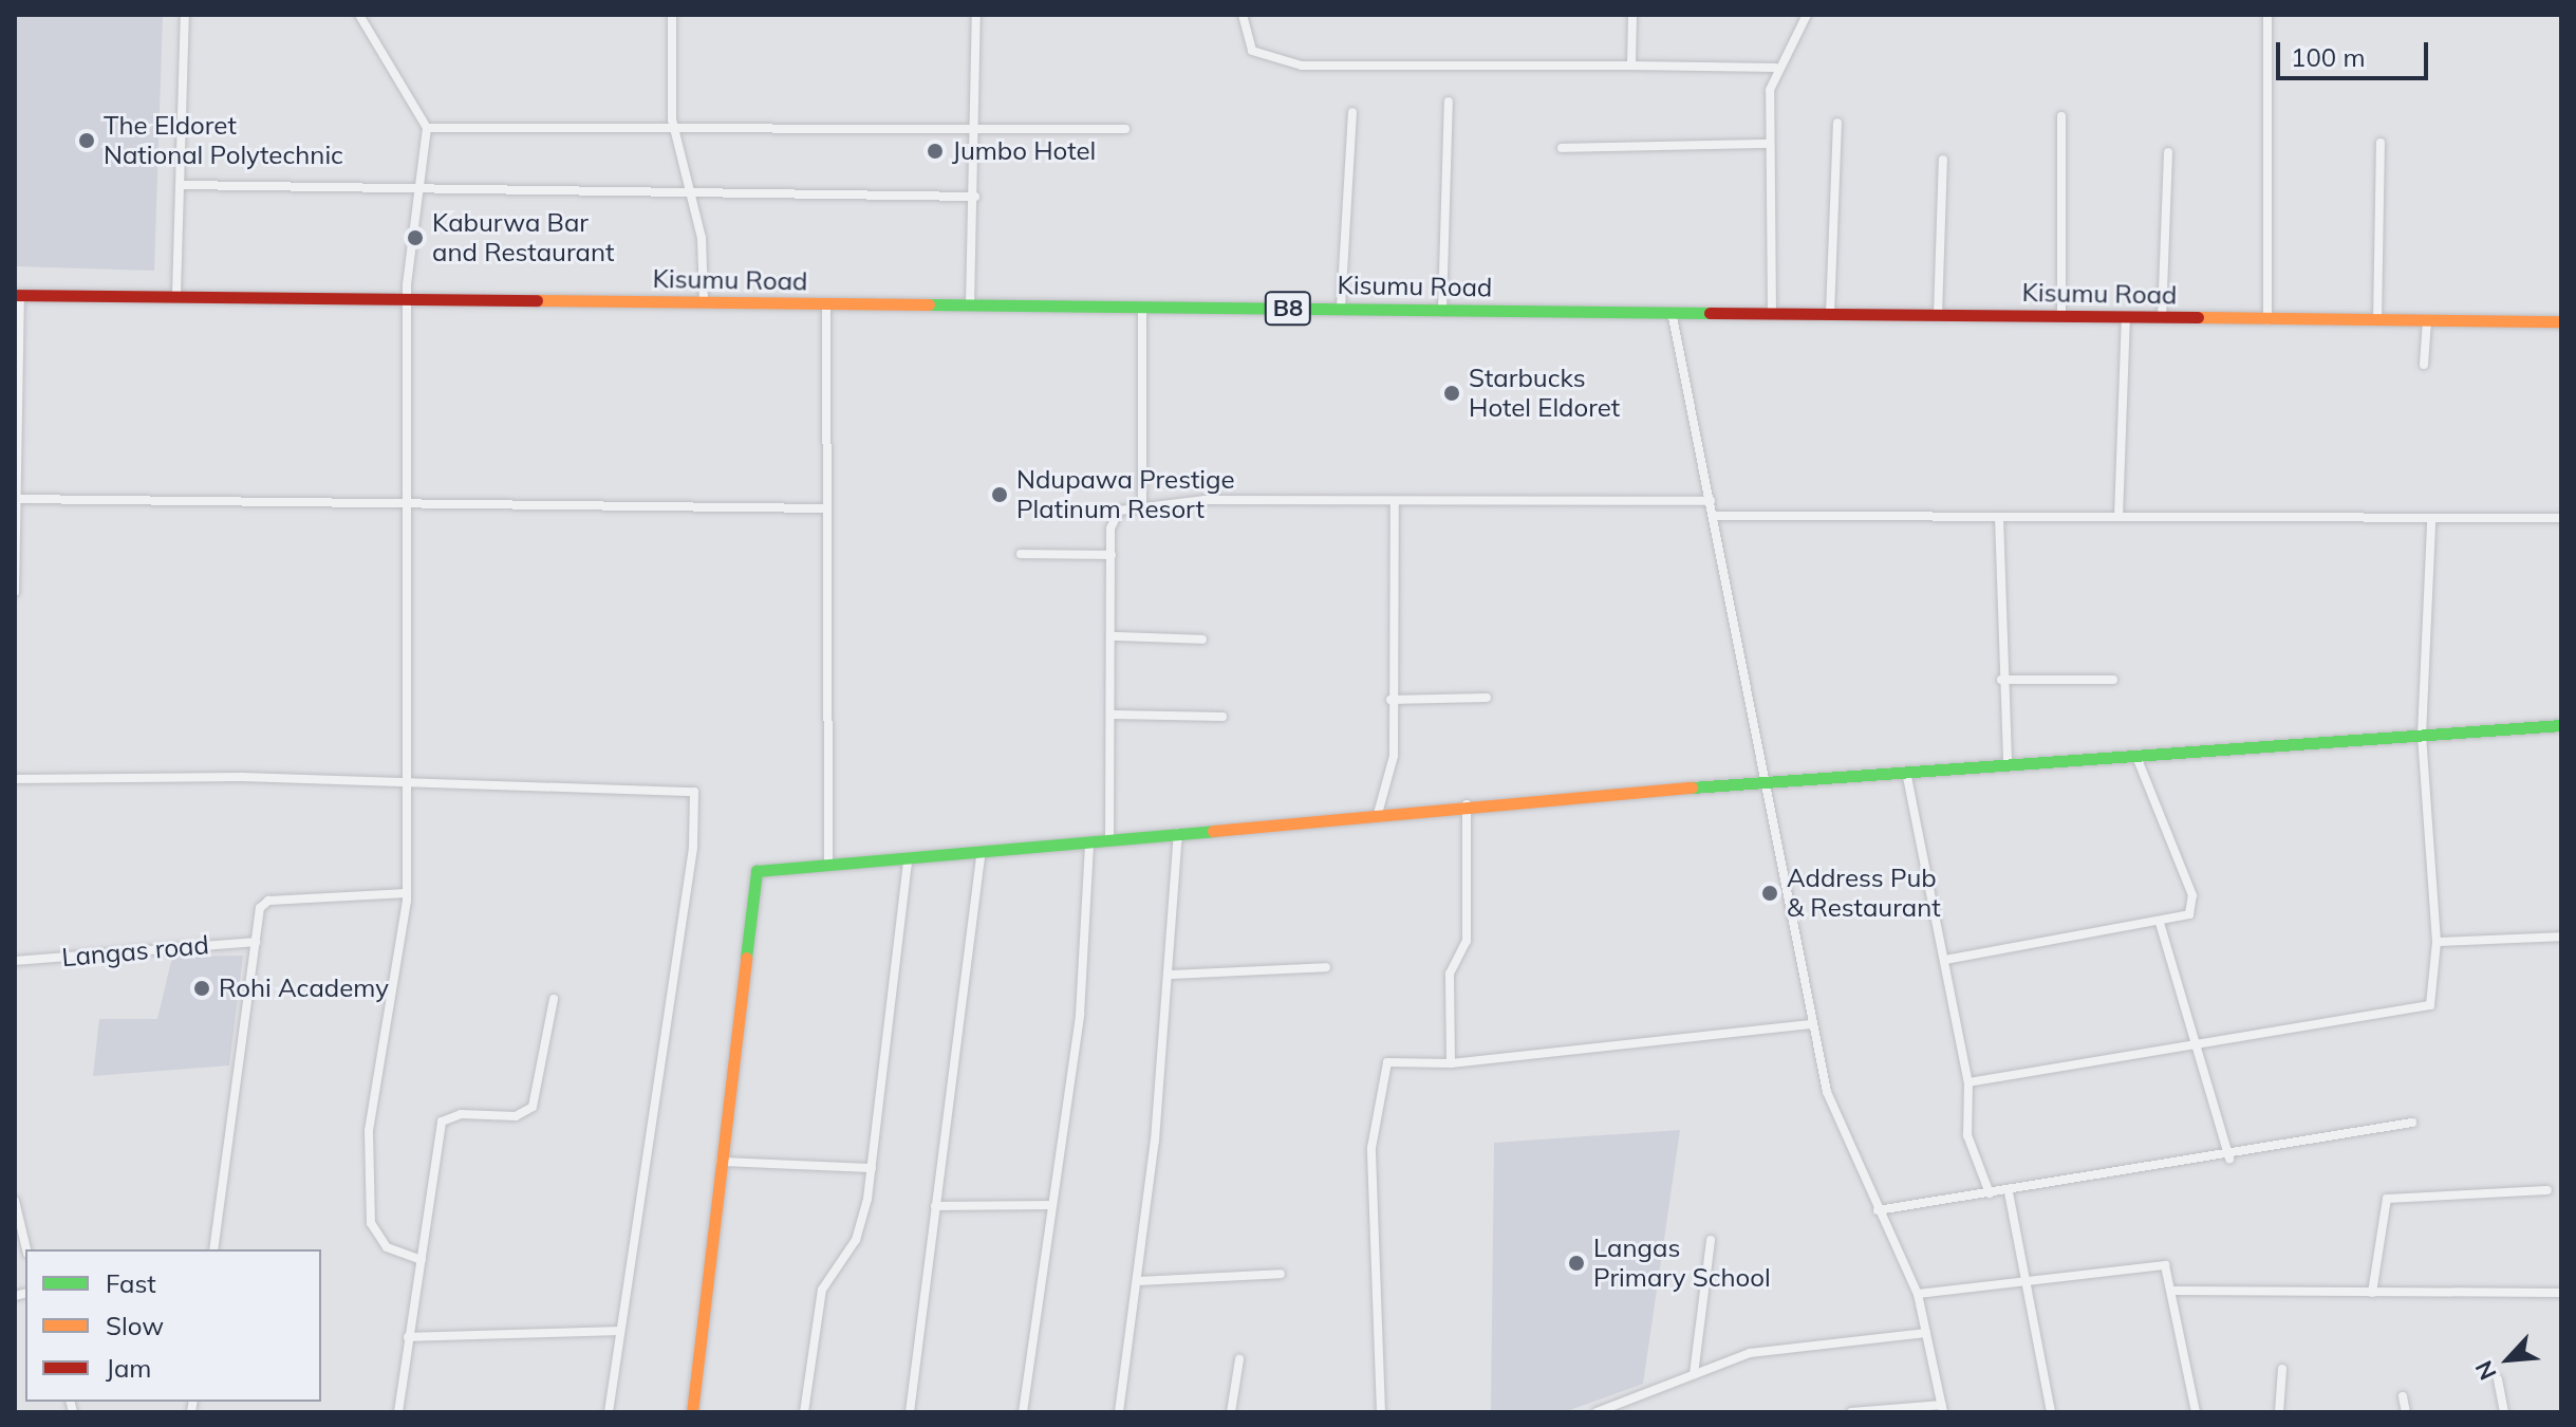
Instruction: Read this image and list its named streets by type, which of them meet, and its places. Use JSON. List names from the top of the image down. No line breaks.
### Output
{"streets":{"main road":["Kisumu Road","B8"],"street":["Langas road"]},"places":["The Eldoret National Polytechnic","Jumbo Hotel","Kaburwa Bar and Restaurant","Starbucks Hotel Eldoret","Ndupawa Prestige Platinum Resort","Address Pub & Restaurant","Rohi Academy","Langas Primary School"],"legend":["Fast","Slow","Jam"],"scale_bar":"100 m","north":"bottom left"}
